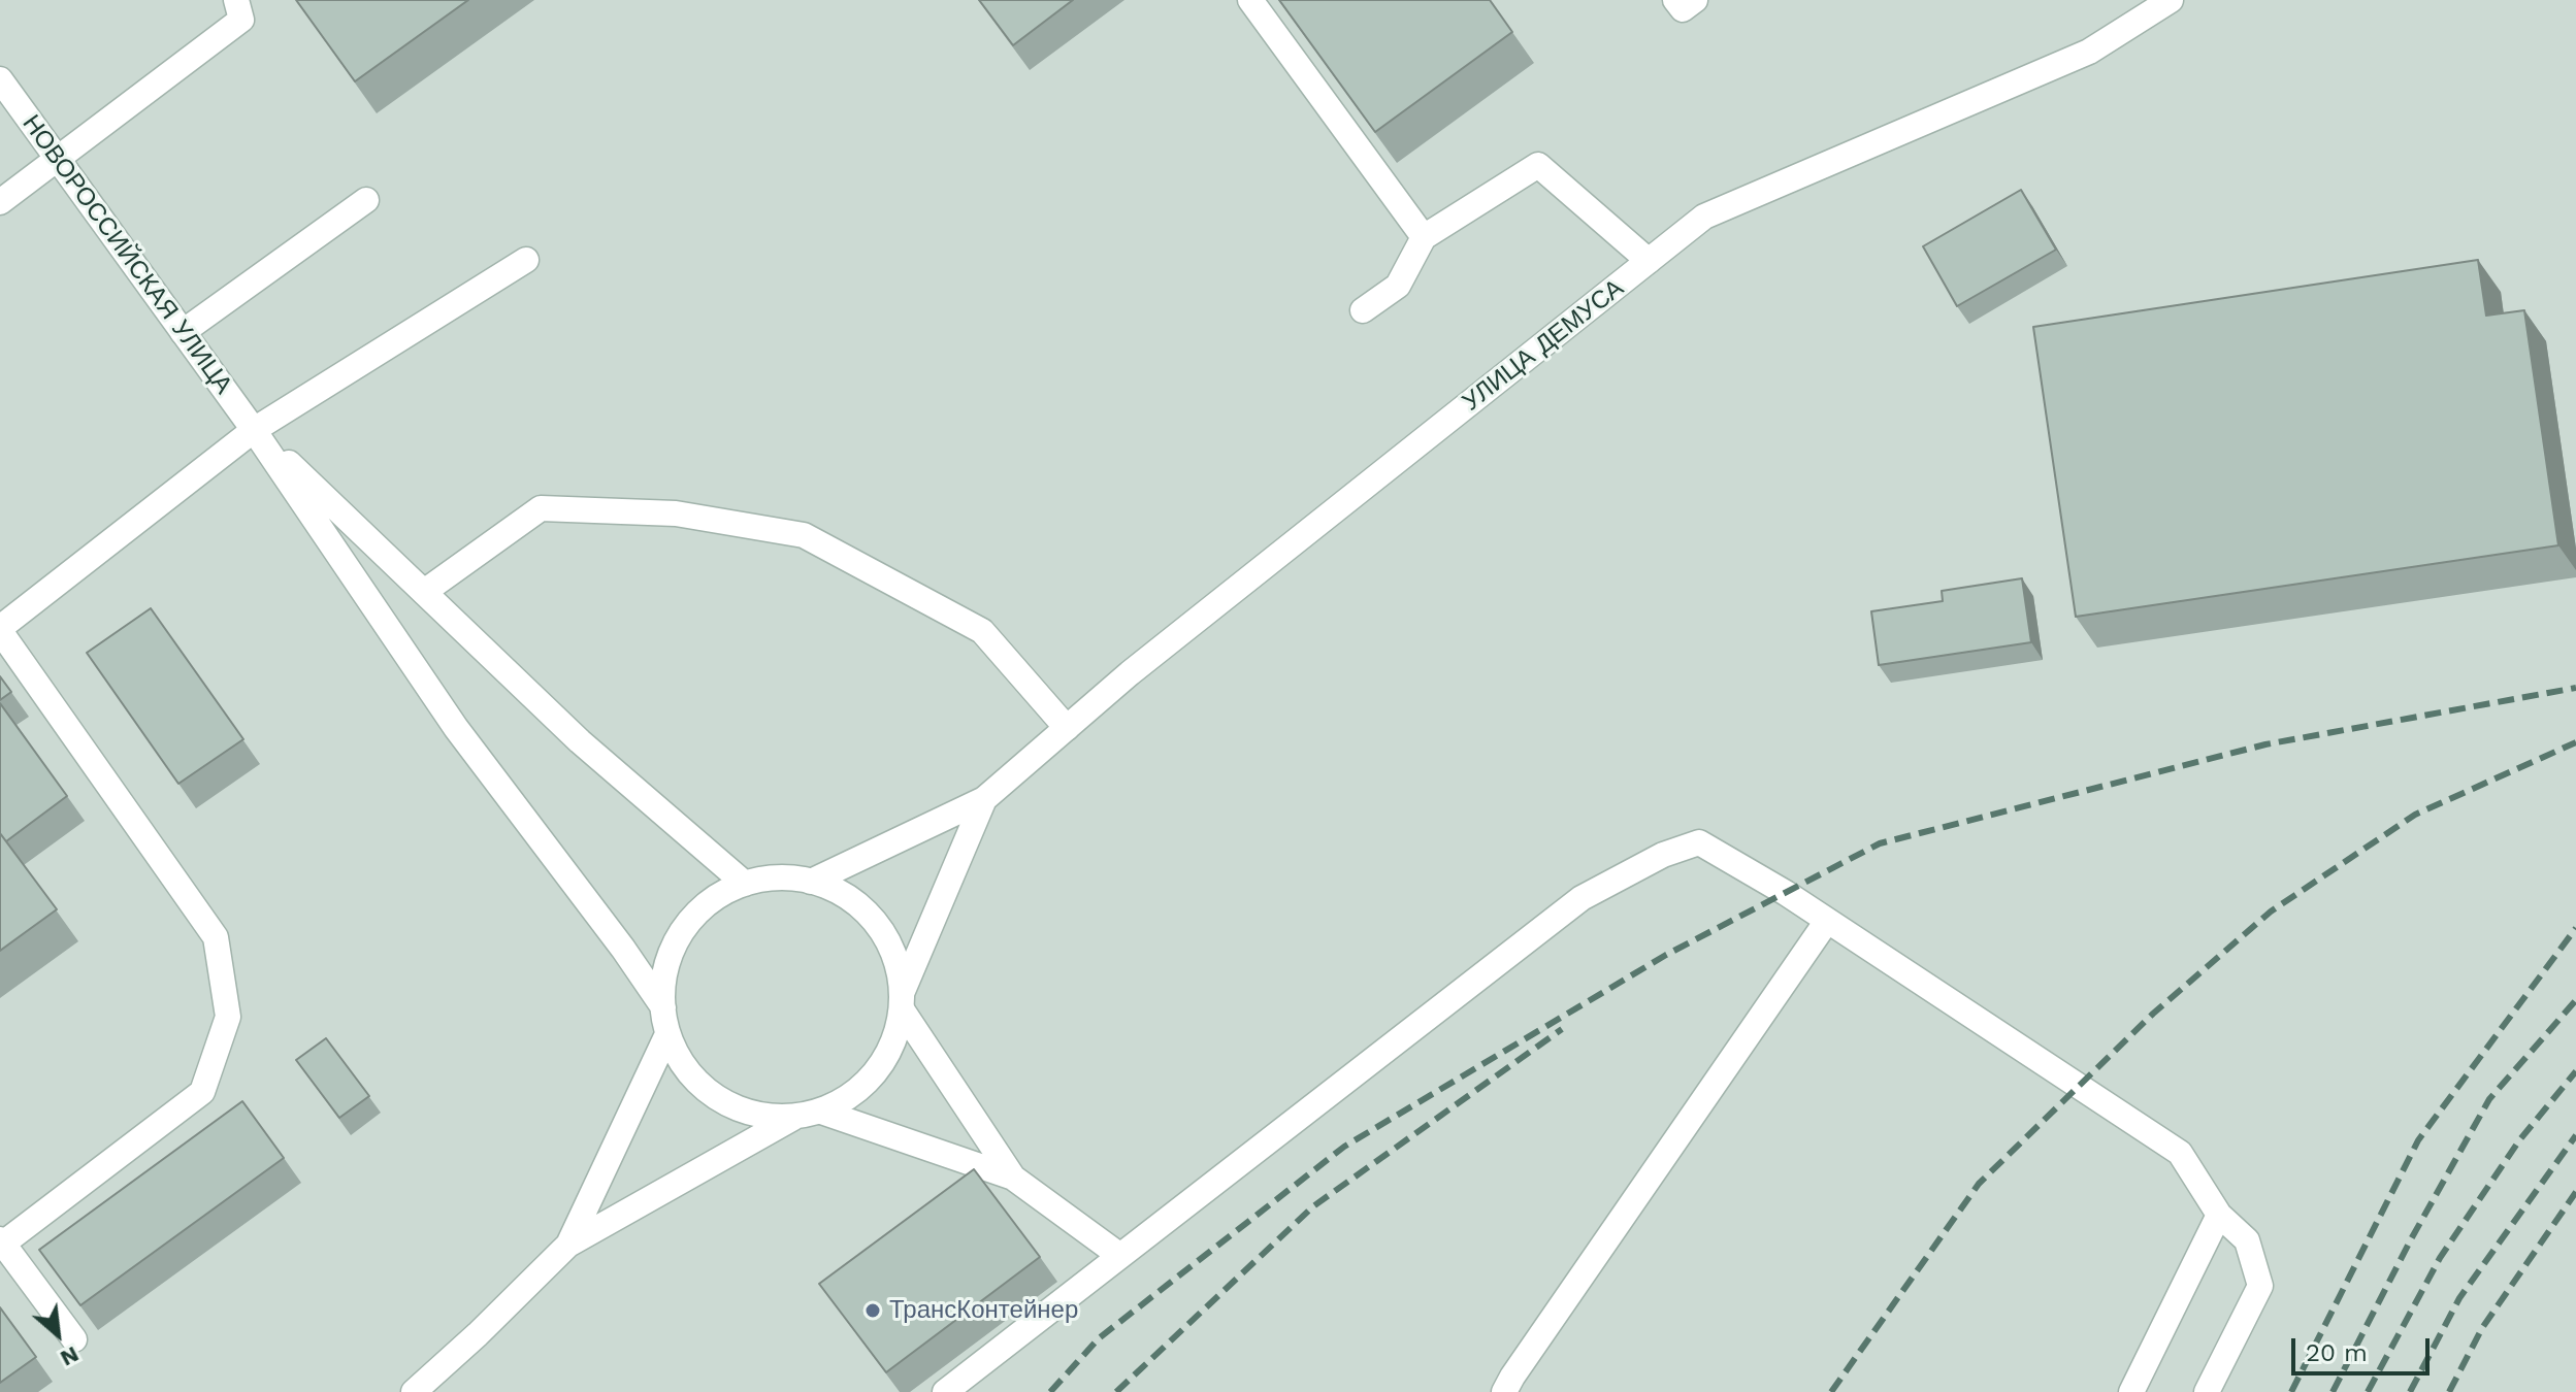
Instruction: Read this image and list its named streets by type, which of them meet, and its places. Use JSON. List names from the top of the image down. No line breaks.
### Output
{"streets":{"street":["НОВОРОССИЙСКАЯ УЛИЦА","УЛИЦА ДЕМУСА"]},"places":["ТрансКонтейнер"],"scale_bar":"20 m","north":"bottom right"}
